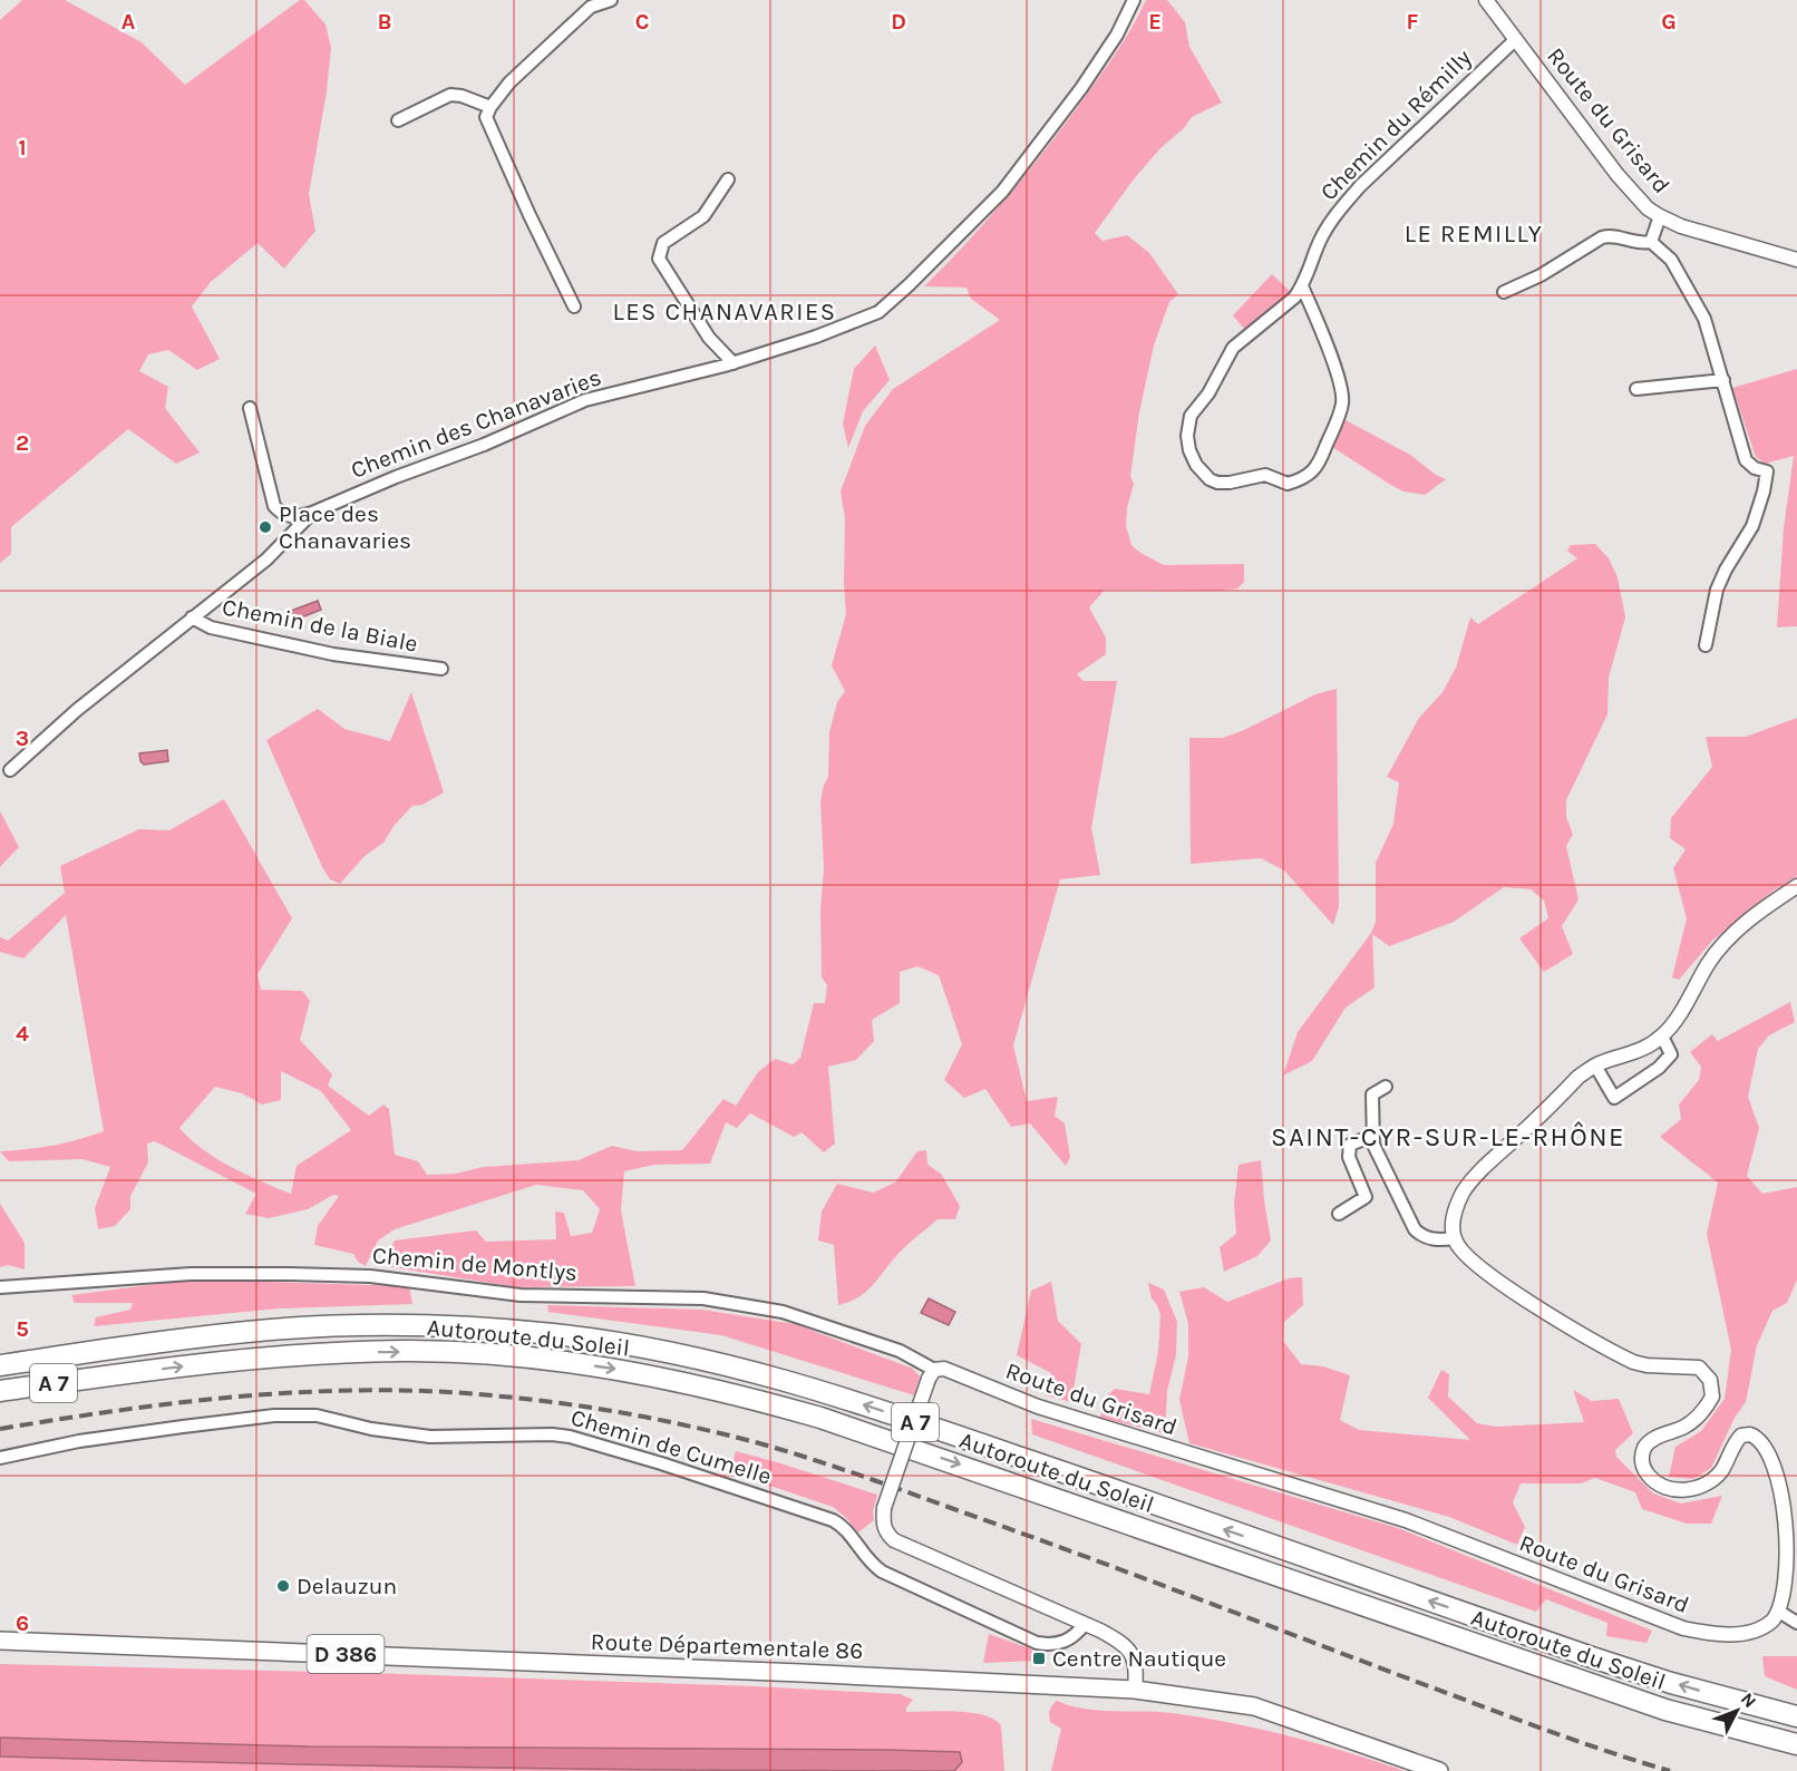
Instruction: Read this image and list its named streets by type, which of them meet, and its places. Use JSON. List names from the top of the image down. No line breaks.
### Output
{"streets":{"highway":["Autoroute du Soleil","A 7"],"main road":["Route Départementale 86","D 386"],"street":["Route du Grisard","Chemin du Rémilly","Chemin des Chanavaries","Chemin de la Biale","Chemin de Montlys","Chemin de Cumelle"]},"crossings":[["Route du Grisard","Chemin du Rémilly"],["Route du Grisard","Chemin de Montlys"],["Chemin des Chanavaries","Chemin de la Biale"]],"districts":["LE REMILLY","LES CHANAVARIES","SAINT-CYR-SUR-LE-RHÔNE"],"places":{"other":["Place des Chanavaries","Delauzun"],"transit":["Centre Nautique"]},"north":"top right","grid":{"columns":["A","B","C","D","E","F","G"],"rows":["1","2","3","4","5","6"]}}
